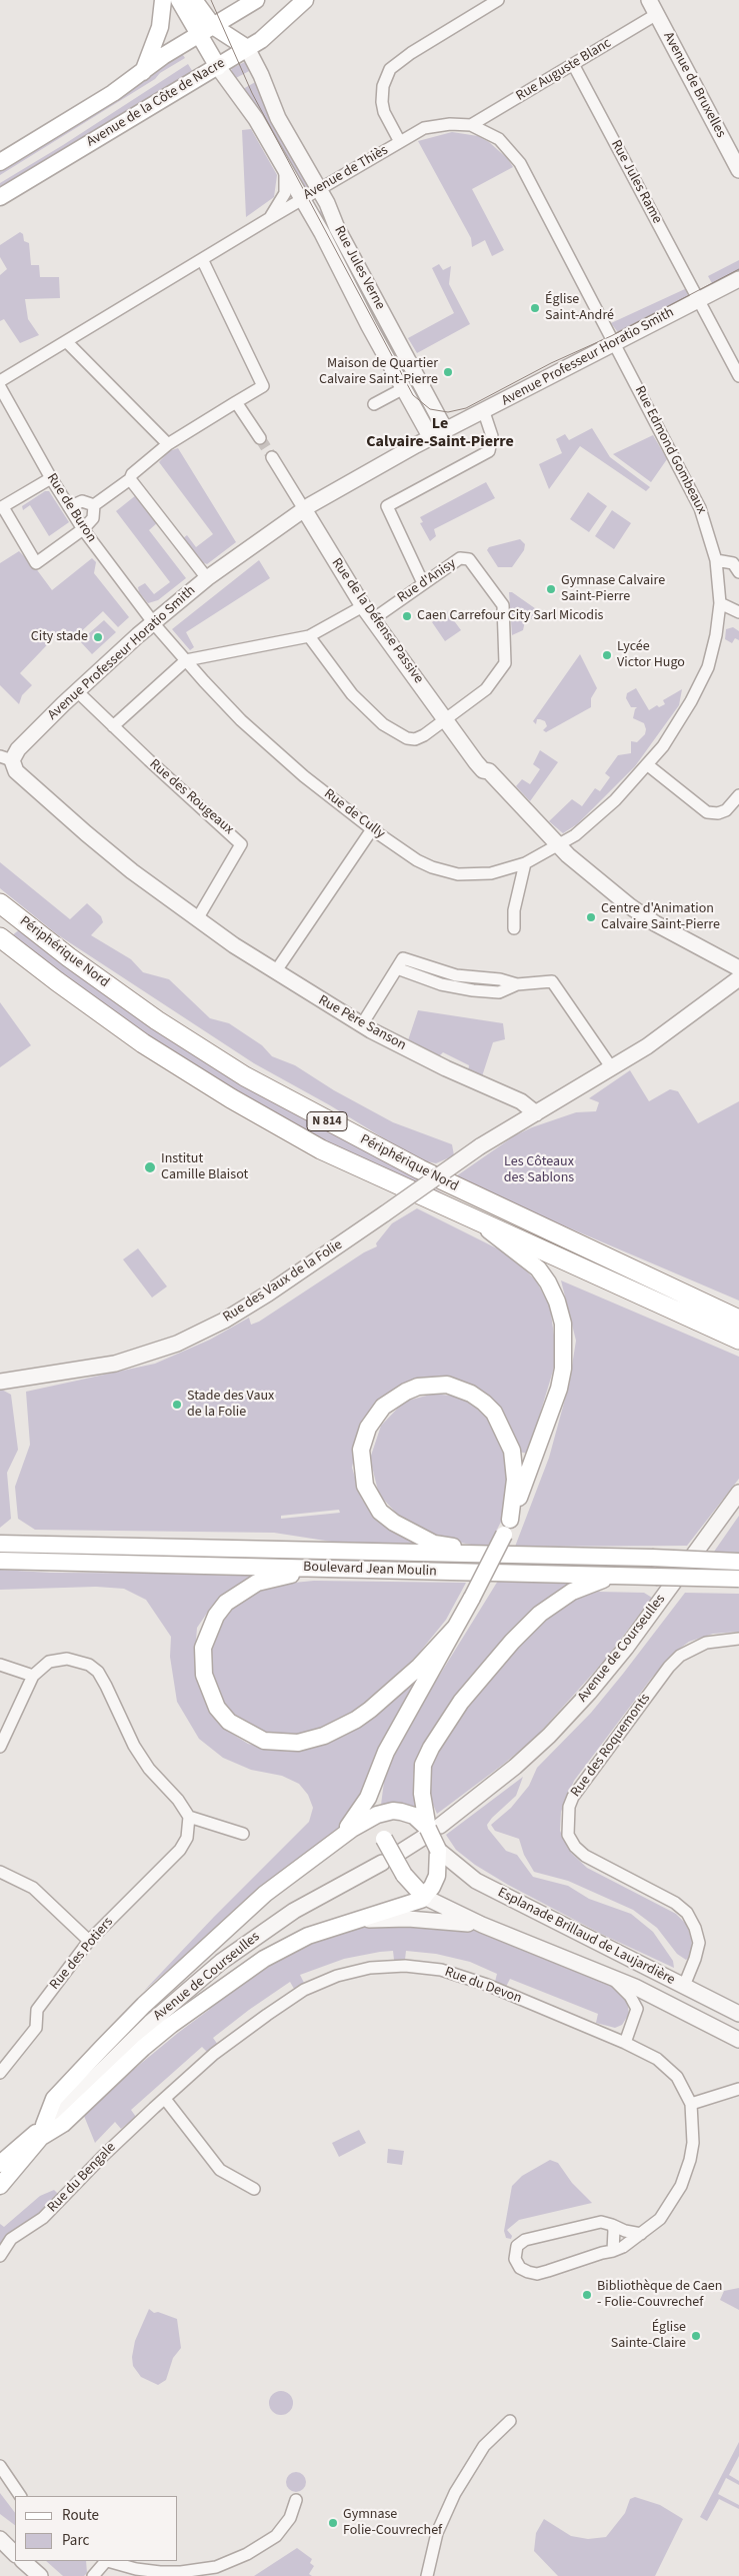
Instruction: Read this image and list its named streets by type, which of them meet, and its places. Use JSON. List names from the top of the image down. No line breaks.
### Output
{"streets":{"highway":["Périphérique Nord","N 814"],"main road":["Avenue de la Côte de Nacre","Boulevard Jean Moulin","Avenue de Courseulles"],"street":["Rue Auguste Blanc","Avenue de Bruxelles","Avenue de Thiès","Rue Jules Rame","Rue Jules Verne","Avenue Professeur Horatio Smith","Rue Edmond Gombeaux","Rue de Buron","Rue d'Anisy","Rue de la Défense Passive","Rue des Rougeaux","Rue de Cully","Rue Père Sanson","Rue des Vaux de la Folie","Rue des Roquemonts","Esplanade Brillaud de Laujardière","Rue des Potiers","Rue du Devon","Rue du Bengale"]},"crossings":[["Rue Auguste Blanc","Avenue de Bruxelles"],["Rue Auguste Blanc","Avenue de Thiès"],["Rue Auguste Blanc","Rue Jules Rame"],["Avenue de la Côte de Nacre","Rue Jules Verne"],["Avenue de Thiès","Rue Jules Verne"],["Avenue de Thiès","Avenue Professeur Horatio Smith"],["Avenue de Thiès","Rue Edmond Gombeaux"],["Rue Jules Rame","Avenue Professeur Horatio Smith"],["Rue Jules Verne","Avenue Professeur Horatio Smith"],["Avenue Professeur Horatio Smith","Rue Edmond Gombeaux"],["Avenue Professeur Horatio Smith","Rue de Buron"],["Avenue Professeur Horatio Smith","Rue de la Défense Passive"],["Avenue Professeur Horatio Smith","Rue des Rougeaux"],["Avenue Professeur Horatio Smith","Rue de Cully"],["Avenue Professeur Horatio Smith","Rue Père Sanson"],["Rue Edmond Gombeaux","Rue de la Défense Passive"],["Rue Edmond Gombeaux","Rue de Cully"],["Rue de Buron","Rue de Cully"],["Rue d'Anisy","Rue de la Défense Passive"],["Rue de la Défense Passive","Rue de Cully"],["Rue des Rougeaux","Rue Père Sanson"],["Rue Père Sanson","Rue des Vaux de la Folie"],["Rue des Roquemonts","Esplanade Brillaud de Laujardière"],["Rue du Devon","Rue du Bengale"]],"districts":["Le Calvaire-Saint-Pierre"],"parks":["Les Côteaux des Sablons"],"places":["Église Saint-André","Maison de Quartier Calvaire Saint-Pierre","Gymnase Calvaire Saint-Pierre","Caen Carrefour City Sarl Micodis","City stade","Lycée Victor Hugo","Centre d'Animation Calvaire Saint-Pierre","Institut Camille Blaisot","Stade des Vaux de la Folie","Bibliothèque de Caen - Folie-Couvrechef","Église Sainte-Claire","Gymnase Folie-Couvrechef"],"legend":["Route","Parc"]}
